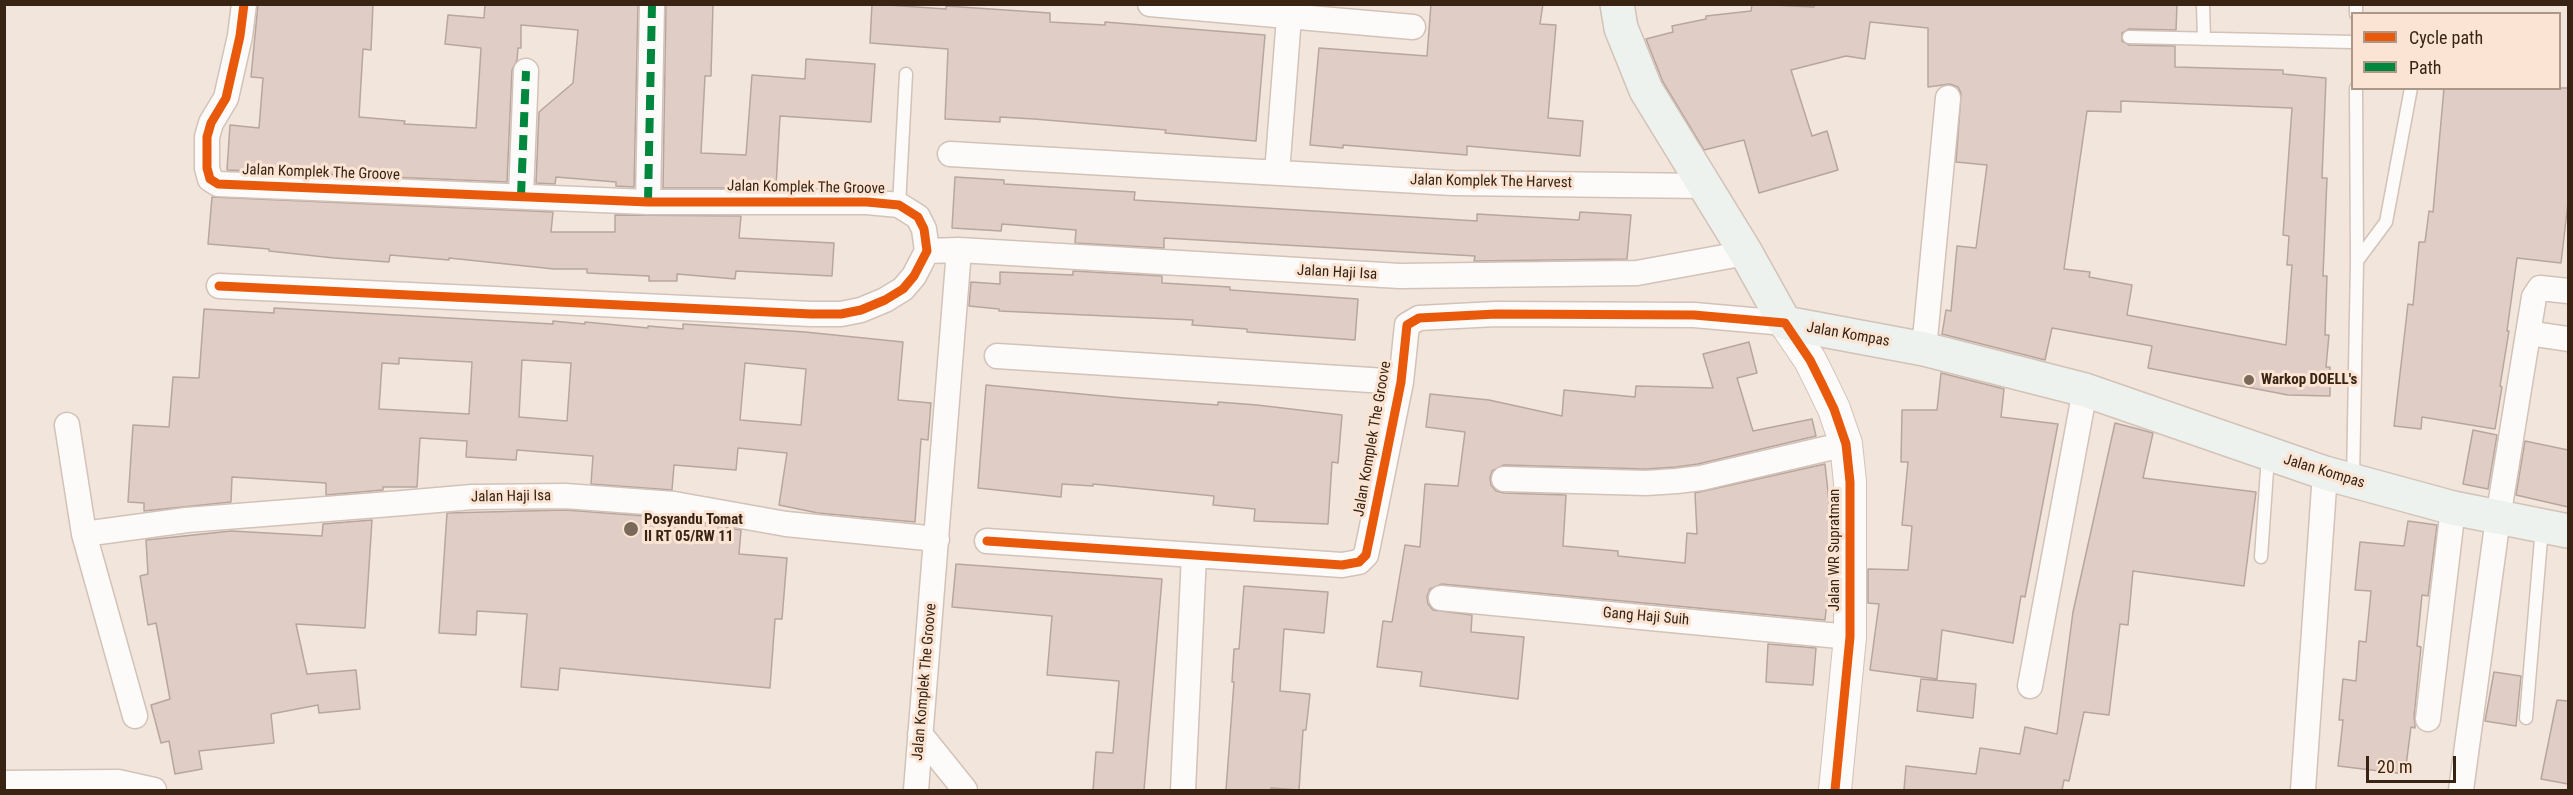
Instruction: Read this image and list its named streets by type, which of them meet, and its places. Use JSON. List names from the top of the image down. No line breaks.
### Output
{"streets":{"main road":["Jalan Kompas","Jalan WR Supratman"],"street":["Jalan Komplek The Groove","Jalan Komplek The Harvest","Jalan Haji Isa","Gang Haji Suih"]},"crossings":[["Jalan Komplek The Groove","Jalan Haji Isa"],["Jalan Komplek The Groove","Jalan Kompas"],["Jalan Komplek The Groove","Jalan WR Supratman"],["Jalan Komplek The Harvest","Jalan WR Supratman"],["Jalan Haji Isa","Jalan WR Supratman"],["Jalan Kompas","Jalan WR Supratman"],["Jalan WR Supratman","Gang Haji Suih"]],"places":["Warkop DOELL's","Posyandu Tomat II RT 05/RW 11"],"legend":["Cycle path","Path"],"scale_bar":"20 m"}
